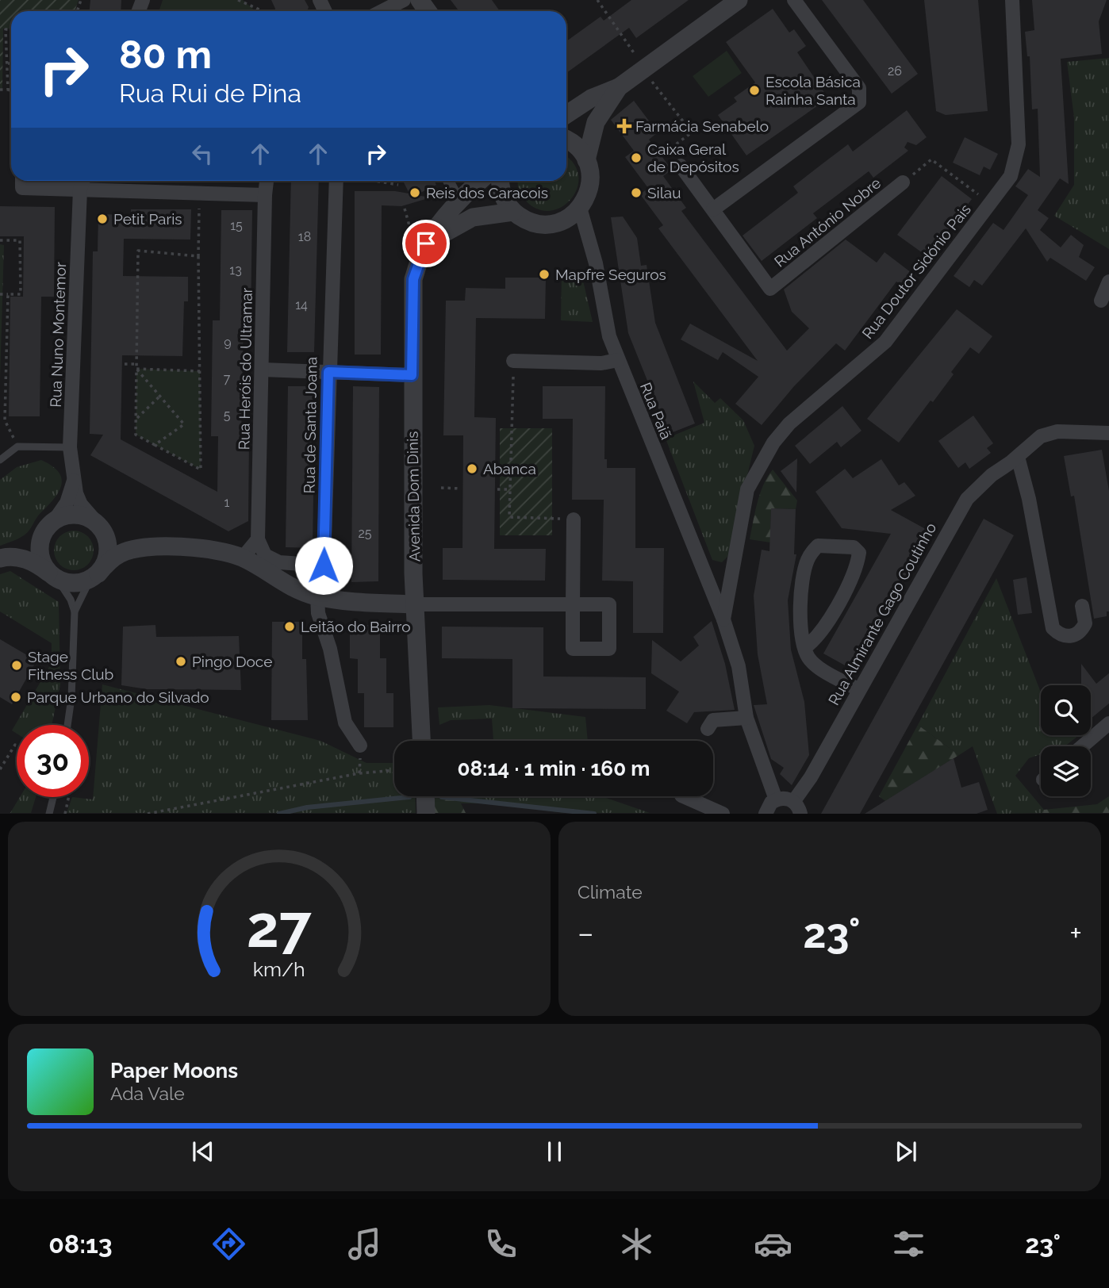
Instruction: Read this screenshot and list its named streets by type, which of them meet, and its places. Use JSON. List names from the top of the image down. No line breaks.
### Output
{"streets":{"street":["Rua António Nobre","Rua Doutor Sidónio Pais","Rua Nuno Montemor","Rua Heróis do Ultramar","Rua Paiã","Rua de Santa Joana","Avenida Dom Dinis","Rua Almirante Gago Coutinho"]},"crossings":[["Rua Doutor Sidónio Pais","Rua Paiã"],["Rua Heróis do Ultramar","Rua de Santa Joana"]],"places":{"other":["Escola Básica Rainha Santa","Caixa Geral de Depósitos","Reis dos Caracois","Silau","Petit Paris","Mapfre Seguros","Abanca","Leitão do Bairro","Pingo Doce","Stage Fitness Club","Parque Urbano do Silvado"],"health":["Farmácia Senabelo"]},"house_numbers":["26","15","18","13","14","9","7","5","1","25"],"page":{"turn":["80 m","Rua Rui de Pina"],"limit":"30","trip":"08:14 · 1 min · 160 m","tile":"Climate","heat":["−","23°","+"],"song":["Paper Moons","Ada Vale"],"tabs":["08:13","23°"],"gauge":["27","km/h"]}}
